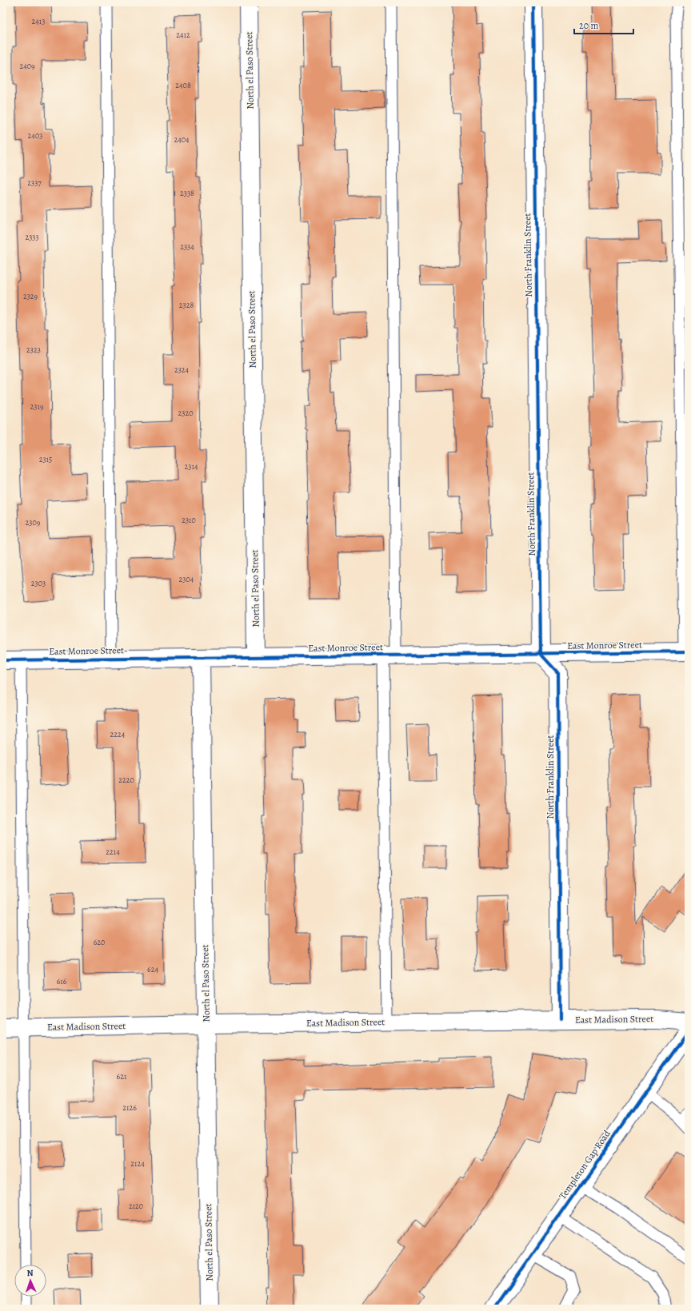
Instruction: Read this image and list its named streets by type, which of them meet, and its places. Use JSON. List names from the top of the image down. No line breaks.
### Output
{"streets":{"street":["North el Paso Street","North Franklin Street","East Monroe Street","East Madison Street","Templeton Gap Road"]},"crossings":[["North el Paso Street","East Monroe Street"],["North el Paso Street","East Madison Street"],["North Franklin Street","East Monroe Street"],["North Franklin Street","East Madison Street"]],"house_numbers":["2413","2412","2409","2408","2403","2404","2337","2338","2333","2334","2329","2328","2323","2324","2319","2320","2315","2314","2310","2309","2304","2303","2224","2220","2214","620","624","616","621","2126","2124","2120"],"scale_bar":"20 m","north":"top"}
